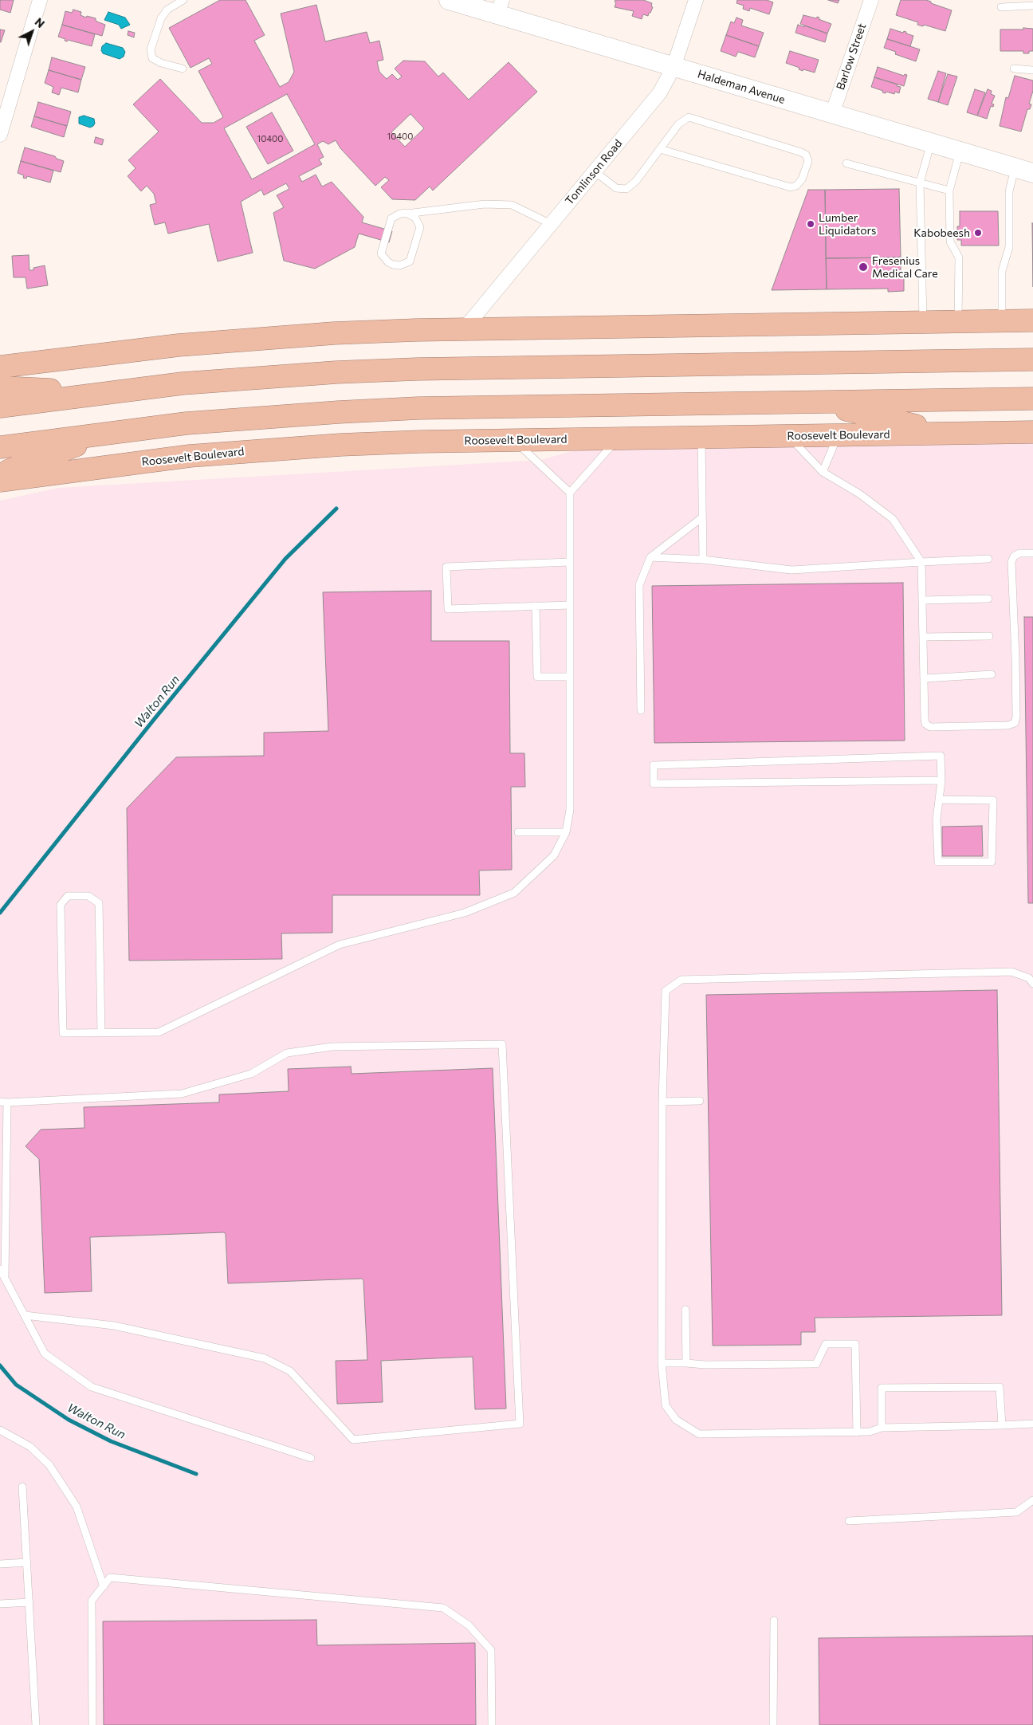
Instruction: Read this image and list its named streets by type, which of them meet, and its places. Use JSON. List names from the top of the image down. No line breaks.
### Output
{"streets":{"highway":["Roosevelt Boulevard"],"main road":["Haldeman Avenue"],"street":["Barlow Street","Tomlinson Road"]},"crossings":[["Barlow Street","Haldeman Avenue"],["Haldeman Avenue","Tomlinson Road"]],"water":["Walton Run"],"places":["Lumber Liquidators","Kabobeesh","Fresenius Medical Care"],"house_numbers":["10400","10400"],"north":"top right"}
